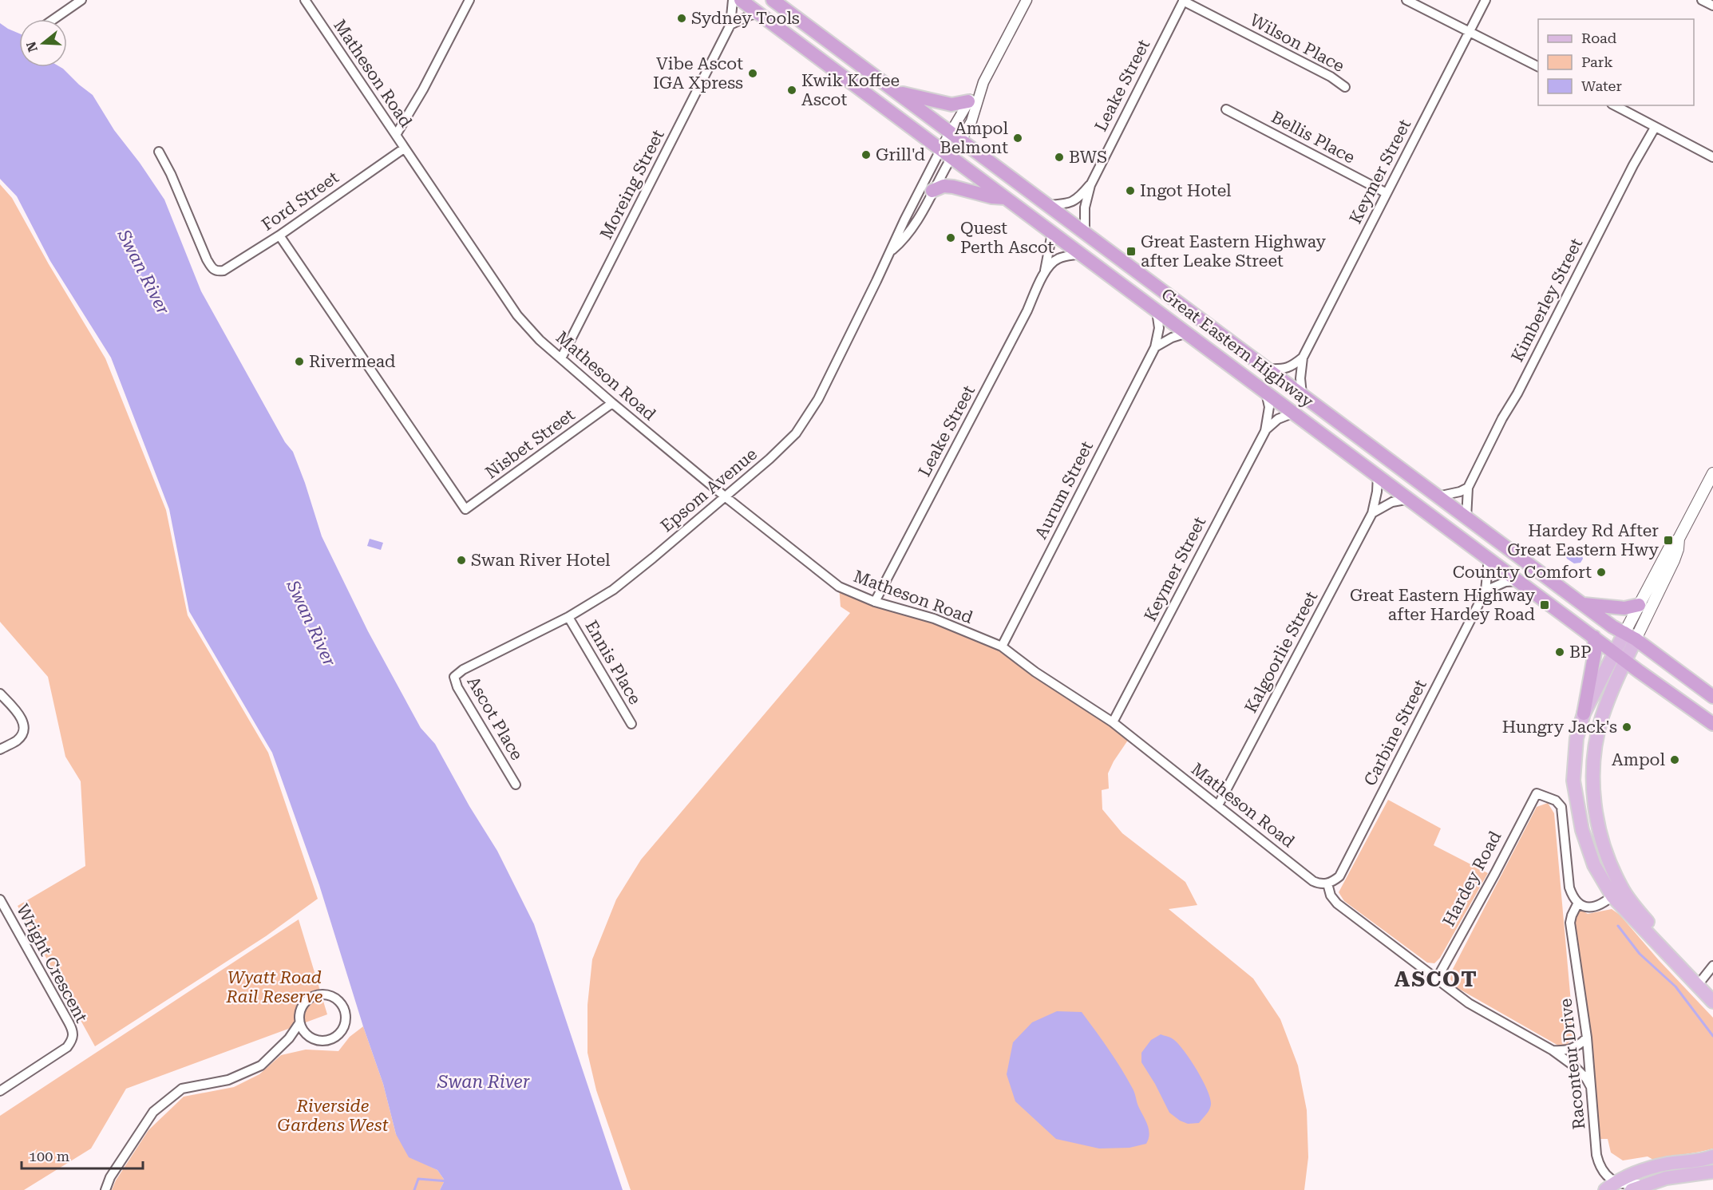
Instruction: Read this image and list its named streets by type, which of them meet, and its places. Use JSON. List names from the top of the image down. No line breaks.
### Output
{"streets":{"highway":["Great Eastern Highway"],"street":["Wilson Place","Matheson Road","Leake Street","Bellis Place","Keymer Street","Moreing Street","Ford Street","Kimberley Street","Nisbet Street","Epsom Avenue","Aurum Street","Kalgoorlie Street","Ennis Place","Ascot Place","Carbine Street","Hardey Road","Wright Crescent","Raconteur Drive"]},"crossings":[["Wilson Place","Leake Street"],["Matheson Road","Leake Street"],["Matheson Road","Keymer Street"],["Matheson Road","Moreing Street"],["Matheson Road","Ford Street"],["Matheson Road","Nisbet Street"],["Matheson Road","Epsom Avenue"],["Matheson Road","Aurum Street"],["Matheson Road","Kalgoorlie Street"],["Matheson Road","Carbine Street"],["Leake Street","Great Eastern Highway"],["Bellis Place","Keymer Street"],["Keymer Street","Great Eastern Highway"],["Ford Street","Nisbet Street"],["Kimberley Street","Great Eastern Highway"],["Great Eastern Highway","Epsom Avenue"],["Great Eastern Highway","Aurum Street"],["Great Eastern Highway","Kalgoorlie Street"],["Great Eastern Highway","Carbine Street"],["Epsom Avenue","Ennis Place"],["Epsom Avenue","Ascot Place"],["Hardey Road","Raconteur Drive"]],"districts":["ASCOT"],"water":["Swan River"],"parks":["Wyatt Road Rail Reserve","Riverside Gardens West"],"places":{"other":["Sydney Tools","Vibe Ascot IGA Xpress","Kwik Koffee Ascot","Ampol Belmont","Grill'd","BWS","Ingot Hotel","Quest Perth Ascot","Rivermead","Swan River Hotel","Country Comfort","BP","Hungry Jack's","Ampol"],"transit":["Great Eastern Highway after Leake Street","Hardey Rd After Great Eastern Hwy","Great Eastern Highway after Hardey Road"]},"legend":["Road","Park","Water"],"scale_bar":"100 m","north":"left"}
